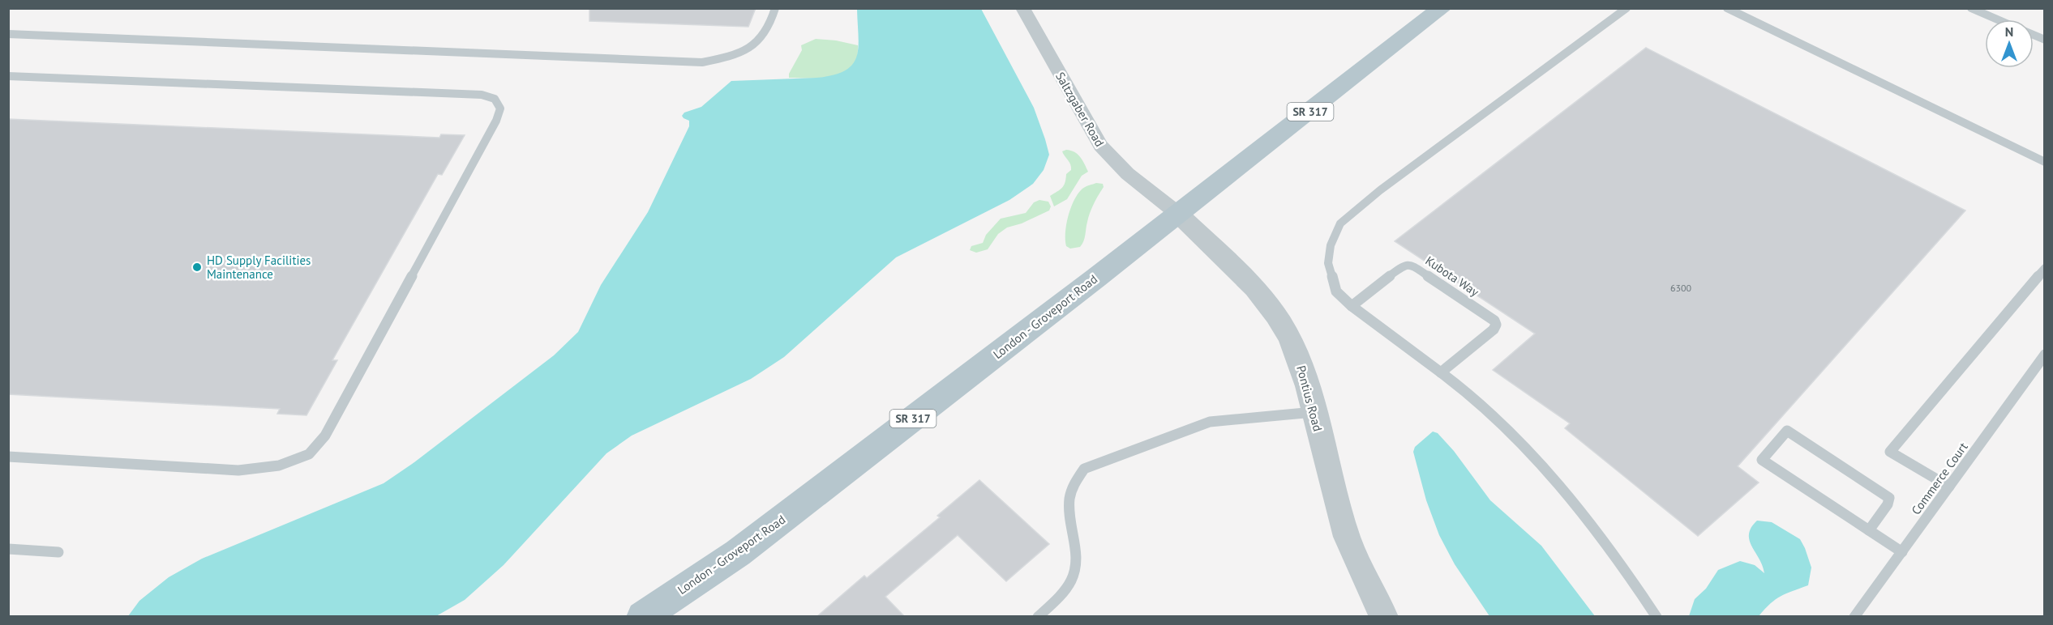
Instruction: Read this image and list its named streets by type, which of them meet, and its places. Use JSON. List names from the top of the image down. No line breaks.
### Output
{"streets":{"main road":["SR 317","London - Groveport Road"],"street":["Saltzgaber Road","Pontius Road"],"lane":["Kubota Way","Commerce Court"]},"crossings":[["Saltzgaber Road","London - Groveport Road"],["Saltzgaber Road","Pontius Road"],["London - Groveport Road","Pontius Road"]],"places":["HD Supply Facilities Maintenance"],"house_numbers":["6300"],"north":"top"}
